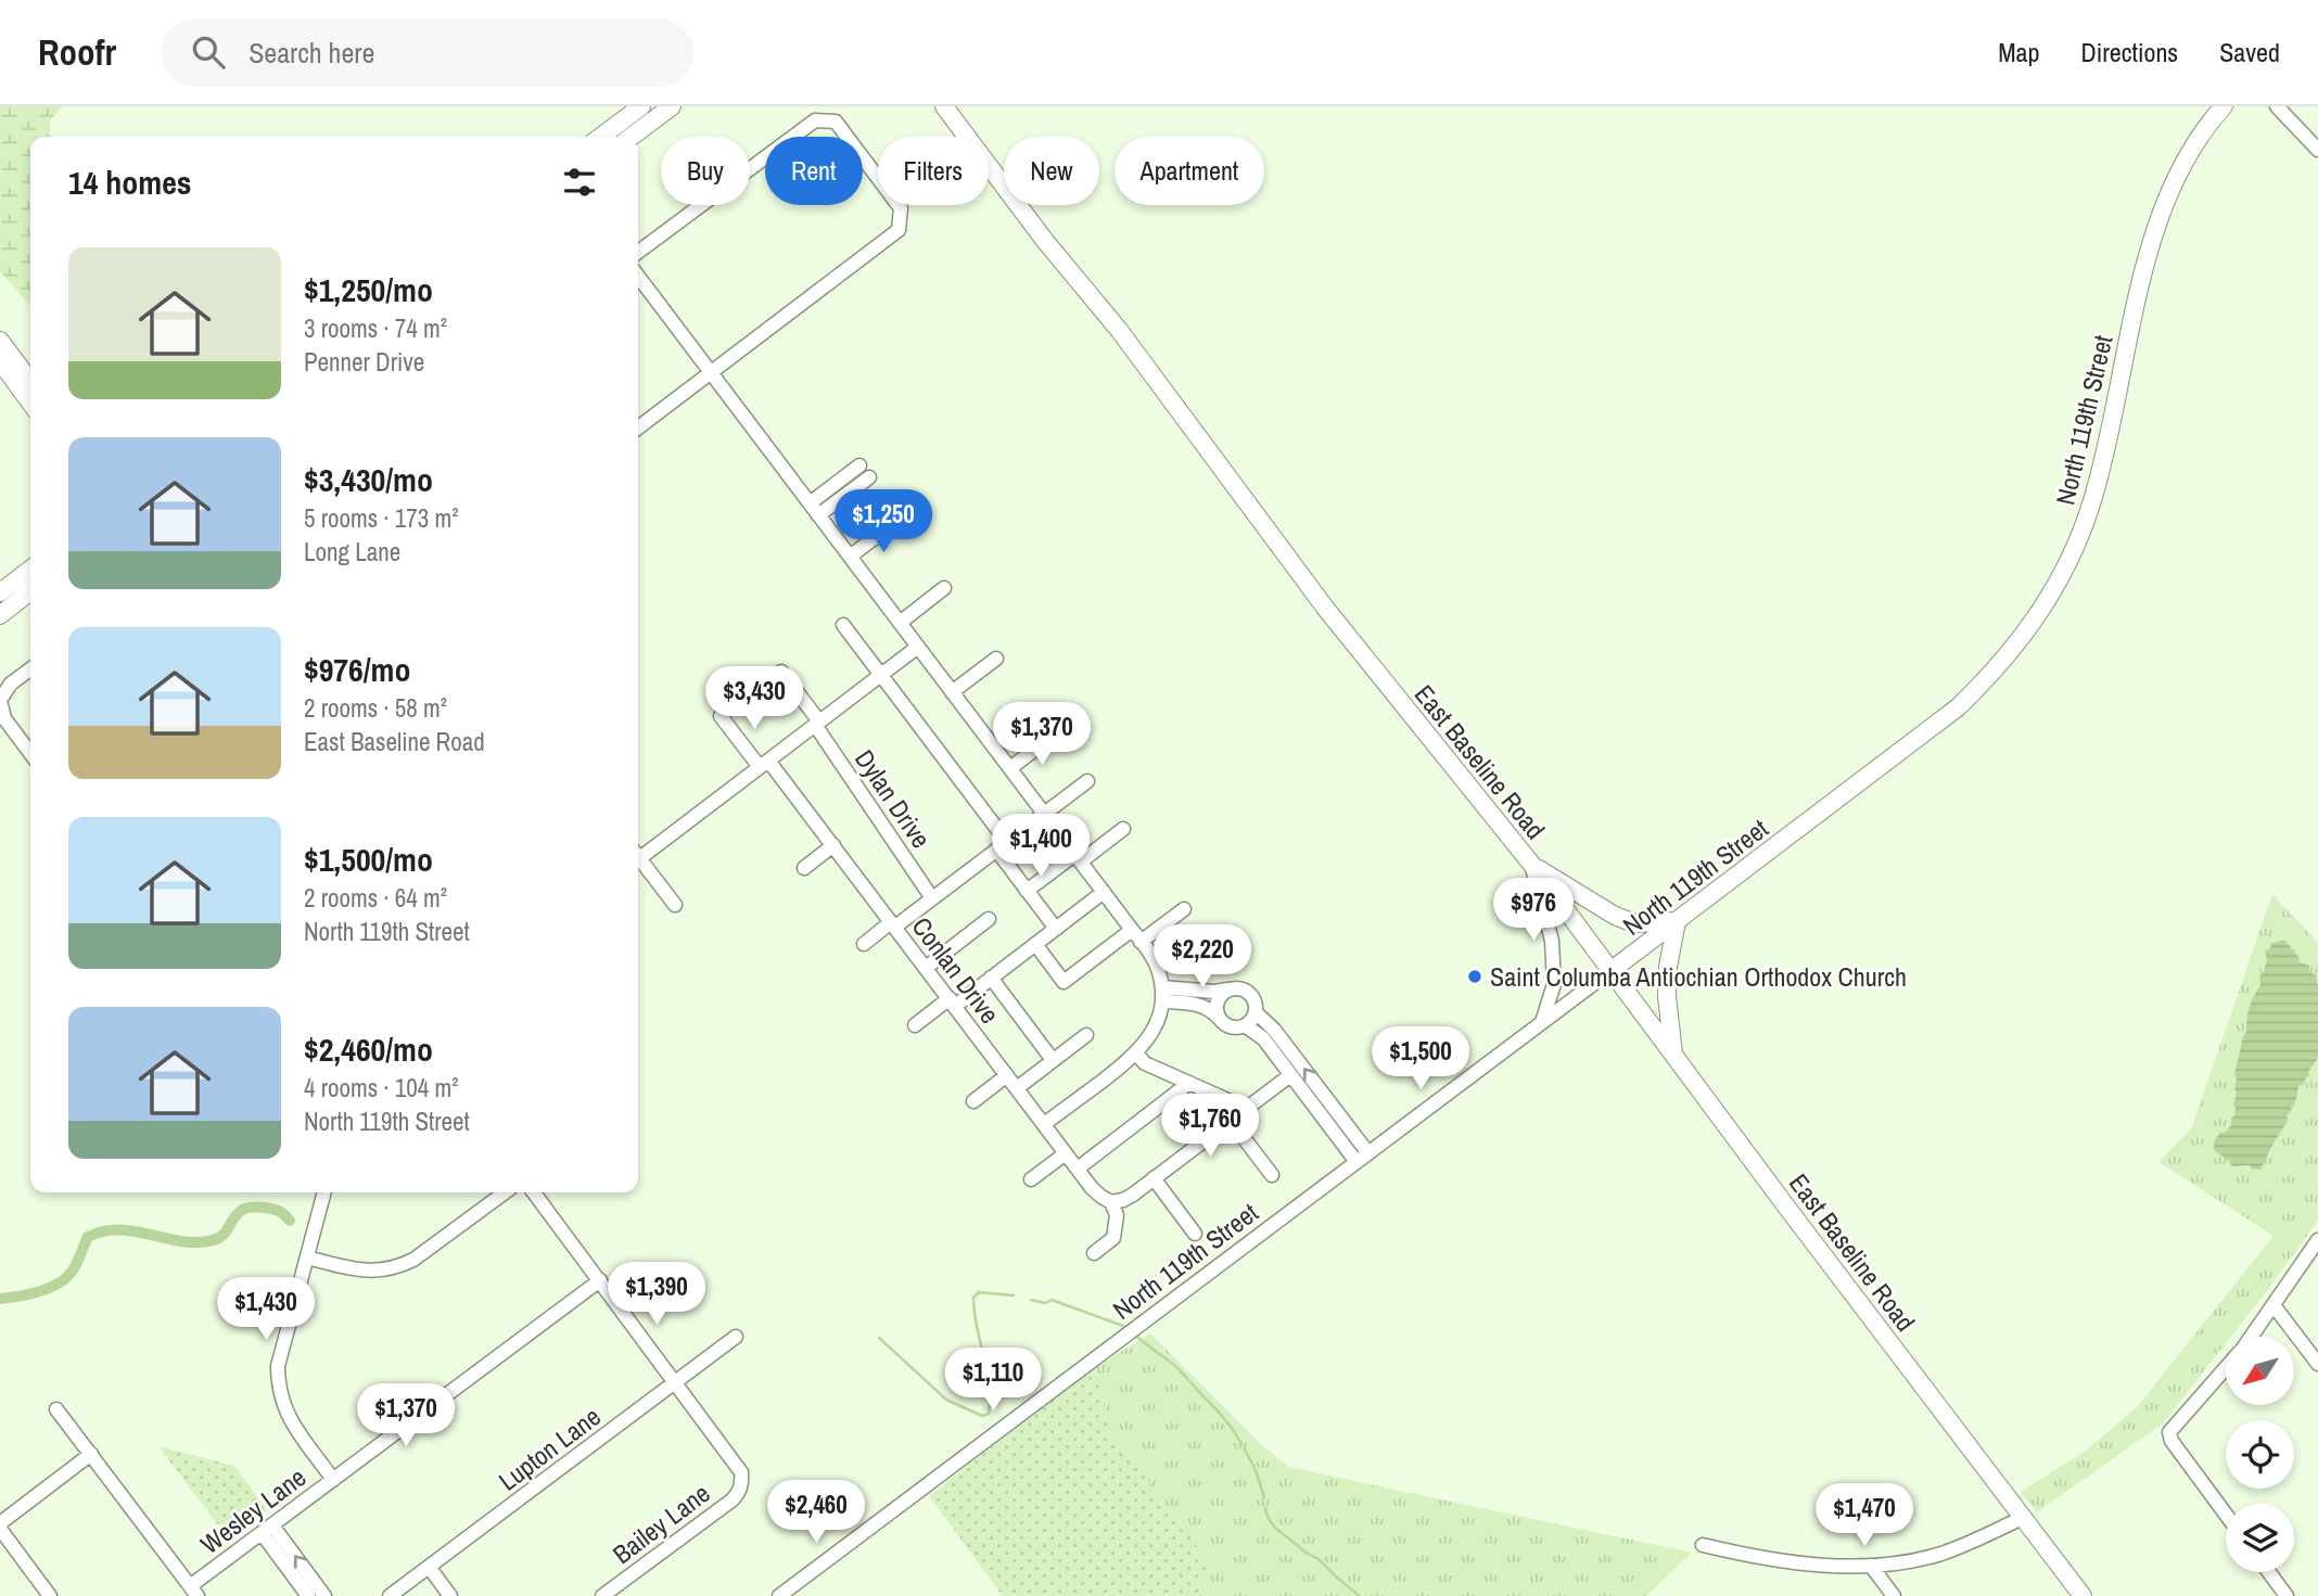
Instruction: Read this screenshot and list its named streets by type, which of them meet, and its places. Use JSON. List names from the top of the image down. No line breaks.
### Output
{"streets":{"main road":["North 119th Street","East Baseline Road"],"street":["Dylan Drive","Conlan Drive","Lupton Lane","Wesley Lane","Bailey Lane"]},"crossings":[["North 119th Street","East Baseline Road"],["Lupton Lane","Bailey Lane"]],"places":["Saint Columba Antiochian Orthodox Church"],"north":"bottom left","page":{"header":"Roofr","search":"Search here","nav":["Map","Directions","Saved"],"chip":["Buy","Rent","Filters","New","Apartment"],"heading":"14 homes","list":[{"name":"$1,250/mo","note":"3 rooms · 74 m² · Penner Drive"},{"name":"$3,430/mo","note":"5 rooms · 173 m² · Long Lane"},{"name":"$976/mo","note":"2 rooms · 58 m² · East Baseline Road"},{"name":"$1,500/mo","note":"2 rooms · 64 m² · North 119th Street"},{"name":"$2,460/mo","note":"4 rooms · 104 m² · North 119th Street"}],"price":["$1,250","$3,430","$1,370","$1,400","$976","$2,220","$1,500","$1,760","$1,390","$1,430","$1,110","$1,370","$2,460","$1,470"]}}
